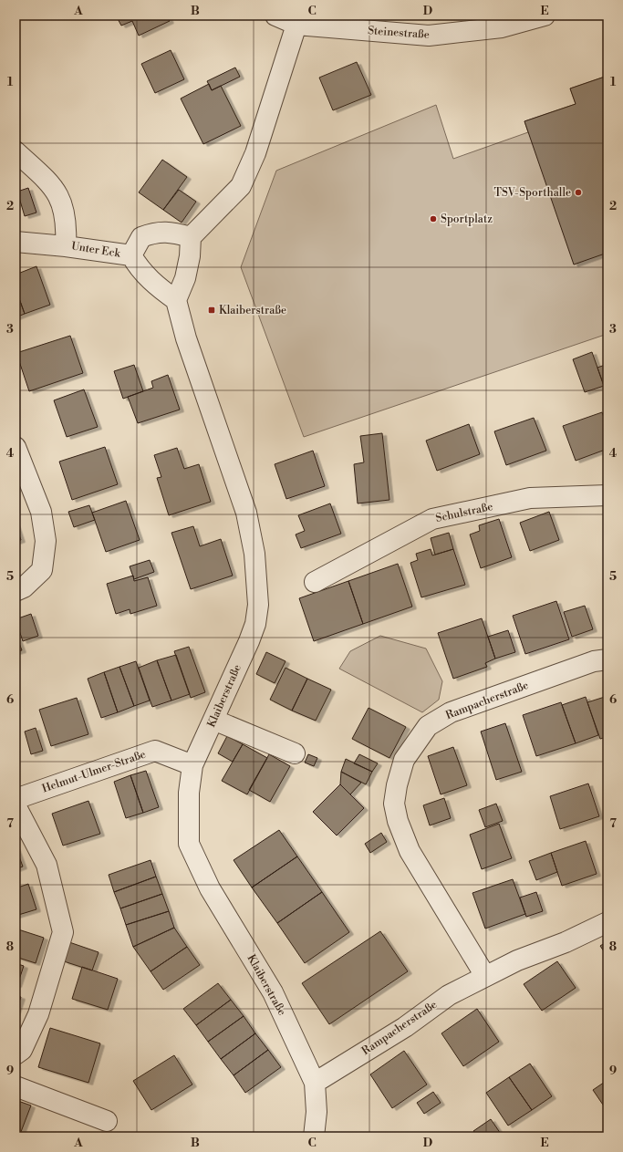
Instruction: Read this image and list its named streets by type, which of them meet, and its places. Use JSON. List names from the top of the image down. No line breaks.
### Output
{"streets":{"street":["Steinestraße","Unter Eck","Schulstraße","Klaiberstraße","Rampacherstraße","Helmut-Ulmer-Straße"]},"crossings":[["Unter Eck","Klaiberstraße"],["Klaiberstraße","Rampacherstraße"],["Klaiberstraße","Helmut-Ulmer-Straße"]],"places":{"other":["TSV-Sporthalle","Sportplatz"],"transit":["Klaiberstraße"]},"grid":{"columns":["A","B","C","D","E"],"rows":["1","2","3","4","5","6","7","8","9"]}}
